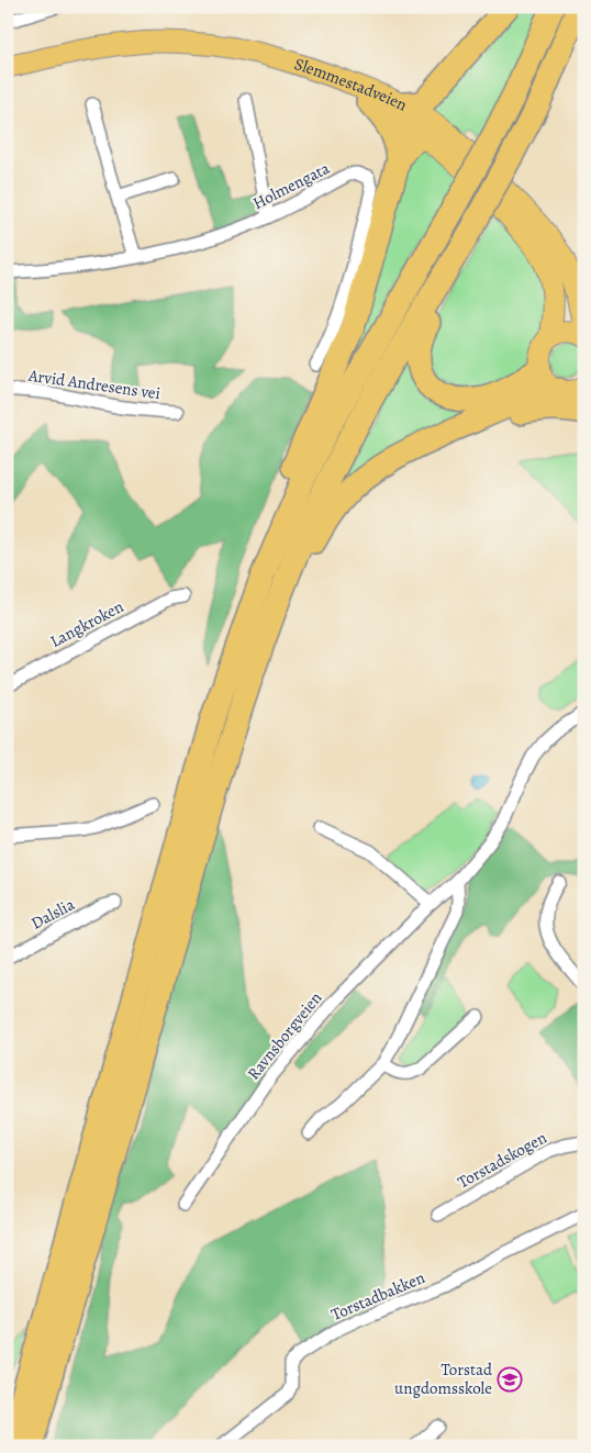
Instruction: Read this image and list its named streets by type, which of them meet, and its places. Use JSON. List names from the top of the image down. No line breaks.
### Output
{"streets":{"main road":["Slemmestadveien"],"street":["Holmengata","Arvid Andresens vei","Langkroken","Dalslia","Ravnsborgveien","Torstadskogen","Torstadbakken"]},"places":{"school or university":["Torstad ungdomsskole"]}}
